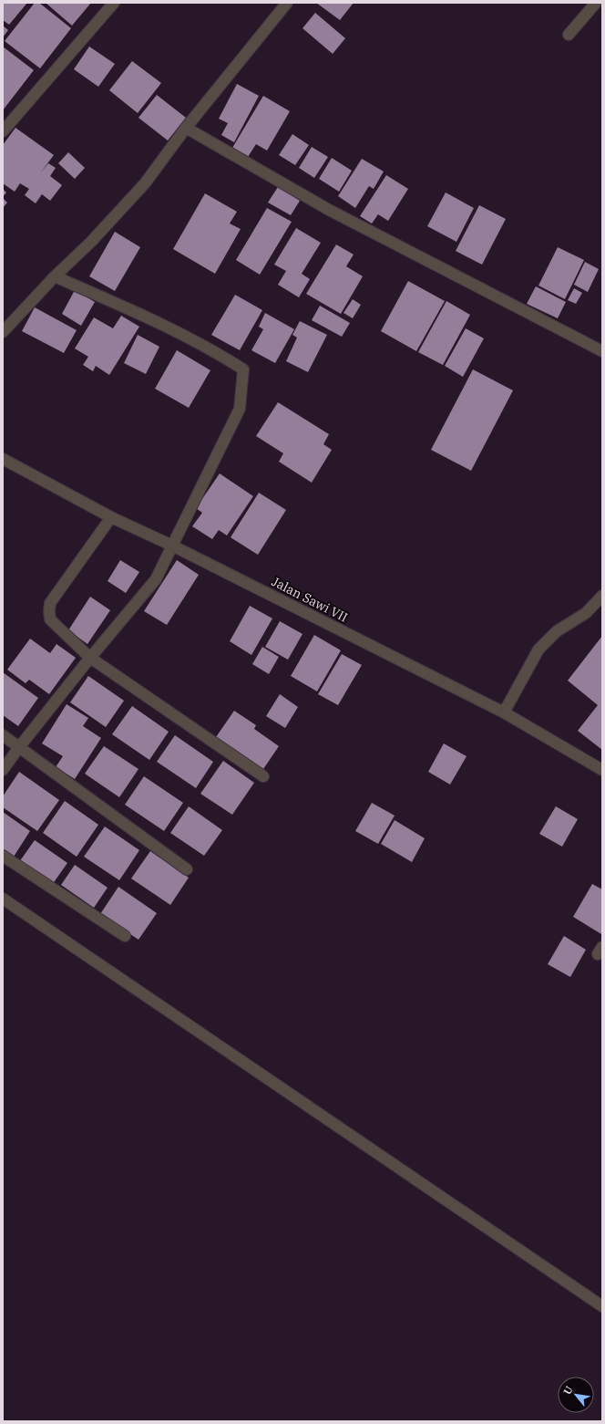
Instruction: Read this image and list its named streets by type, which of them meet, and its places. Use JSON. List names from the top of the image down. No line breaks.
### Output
{"streets":{"street":["Jalan Sawi VII"]},"north":"top left"}
